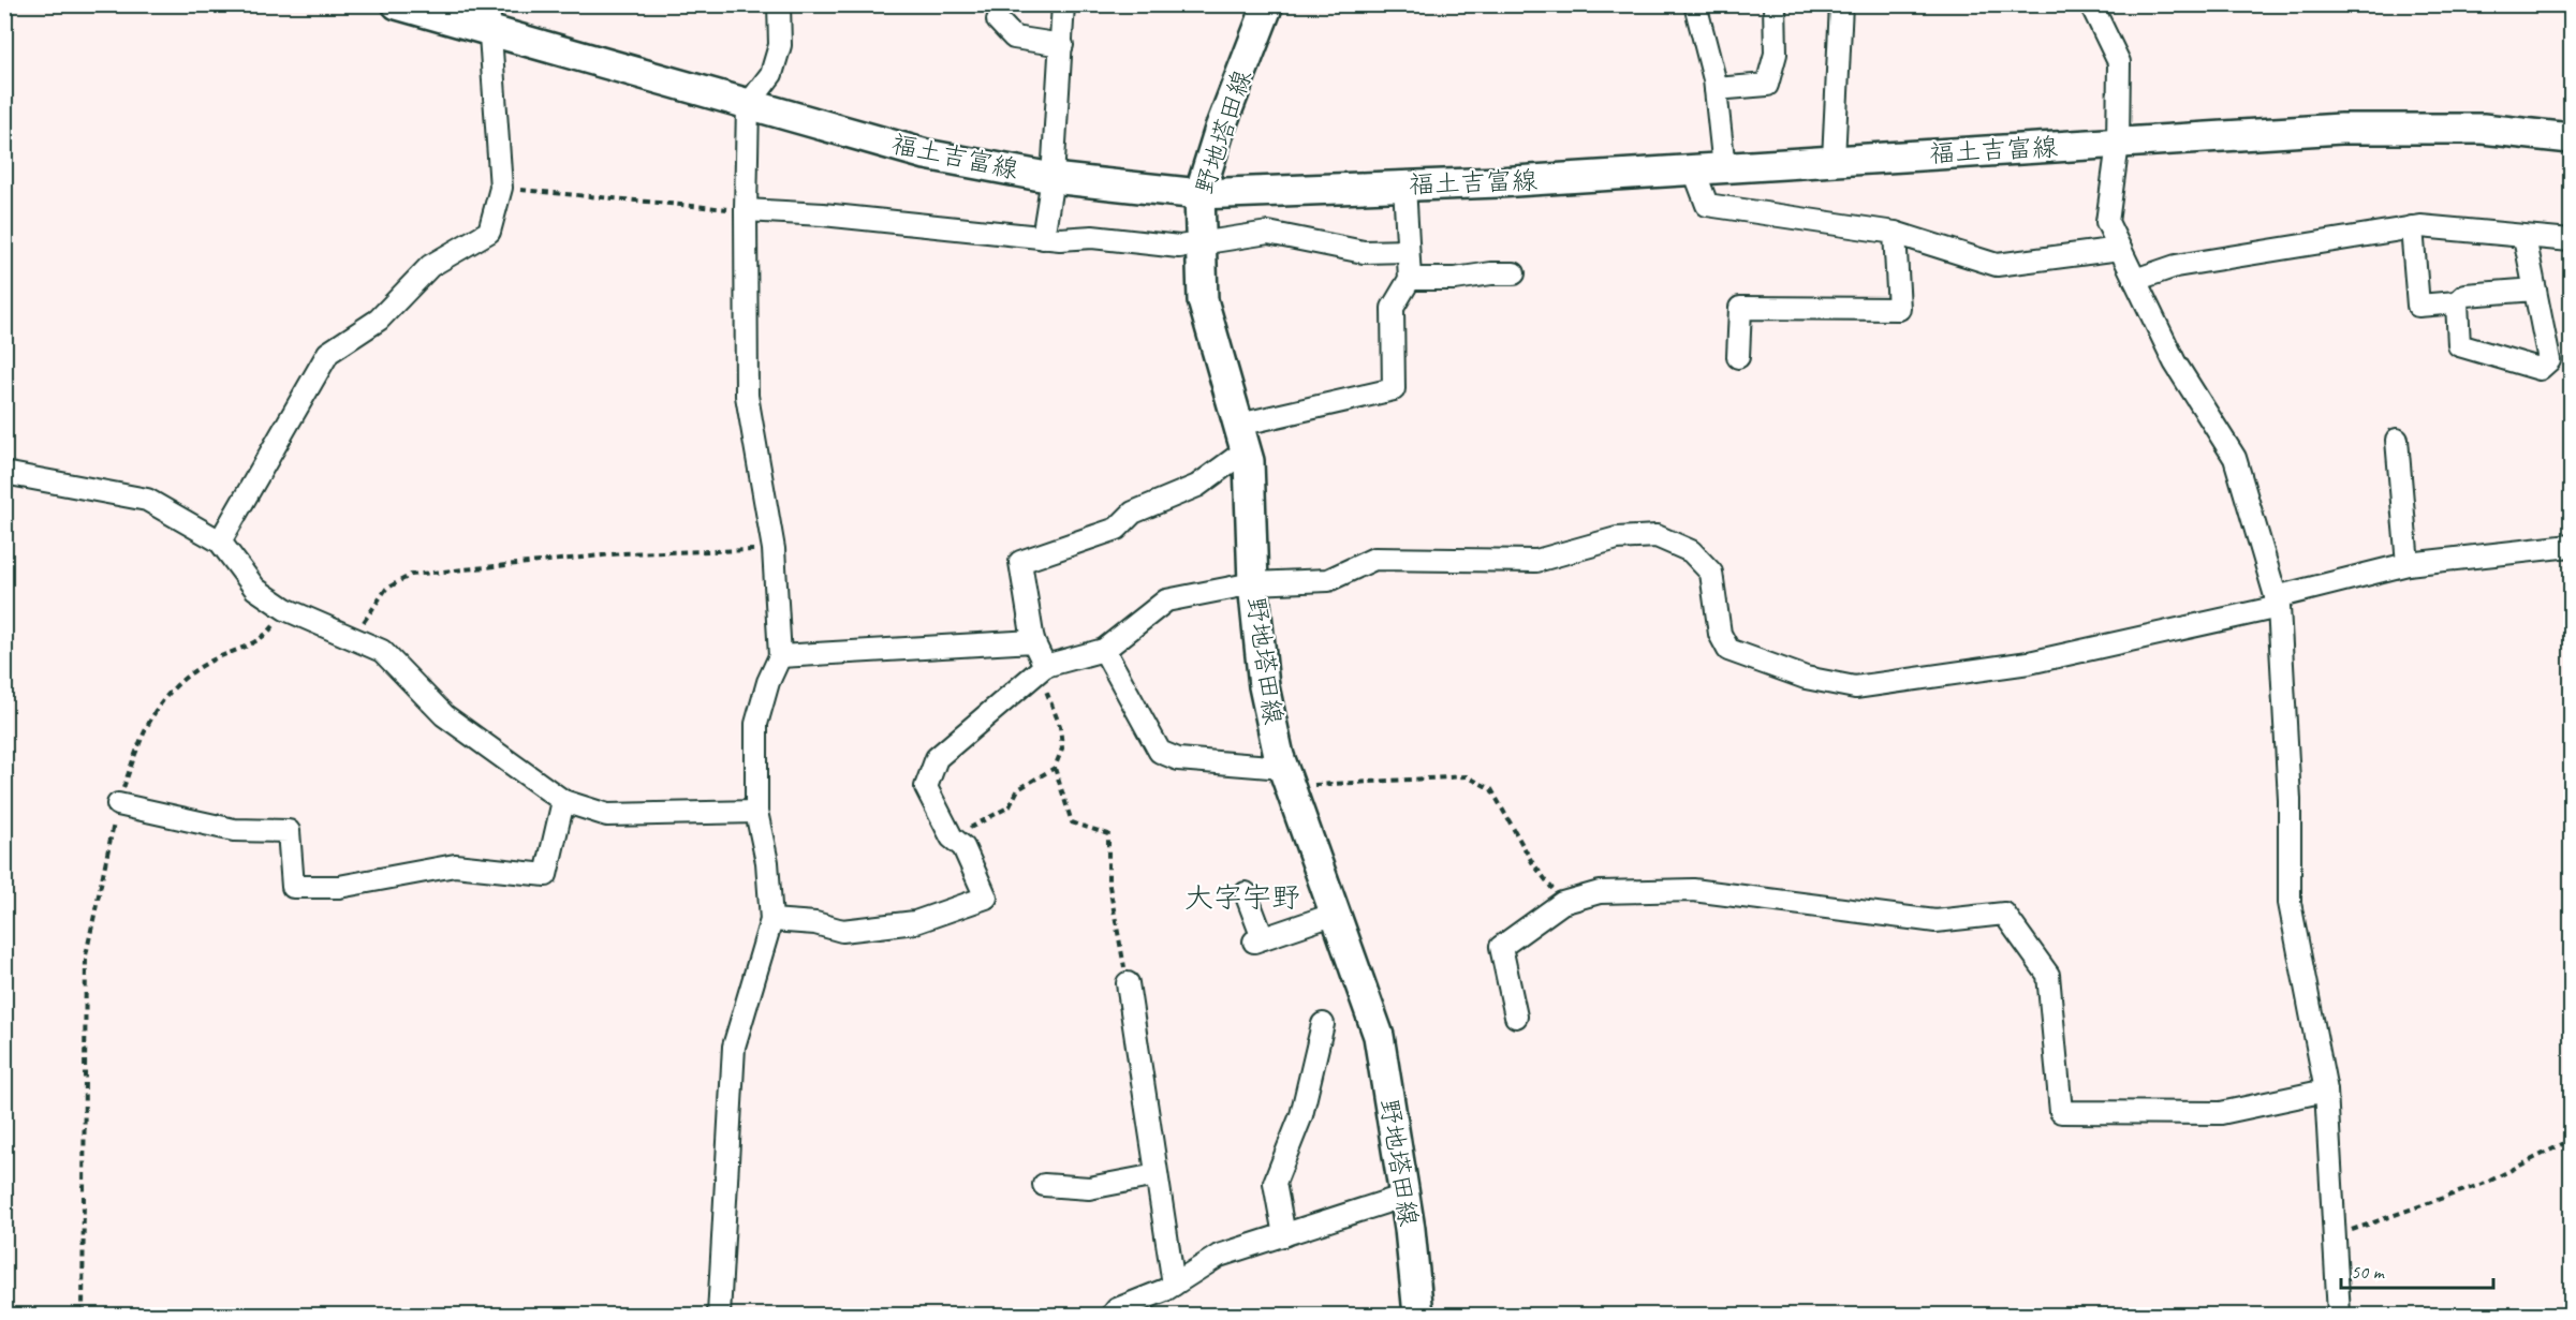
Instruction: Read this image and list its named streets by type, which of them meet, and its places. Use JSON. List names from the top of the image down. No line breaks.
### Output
{"streets":{"main road":["野地塔田線","福土吉富線"]},"crossings":[["野地塔田線","福土吉富線"]],"districts":["大字宇野"],"scale_bar":"50 m"}
